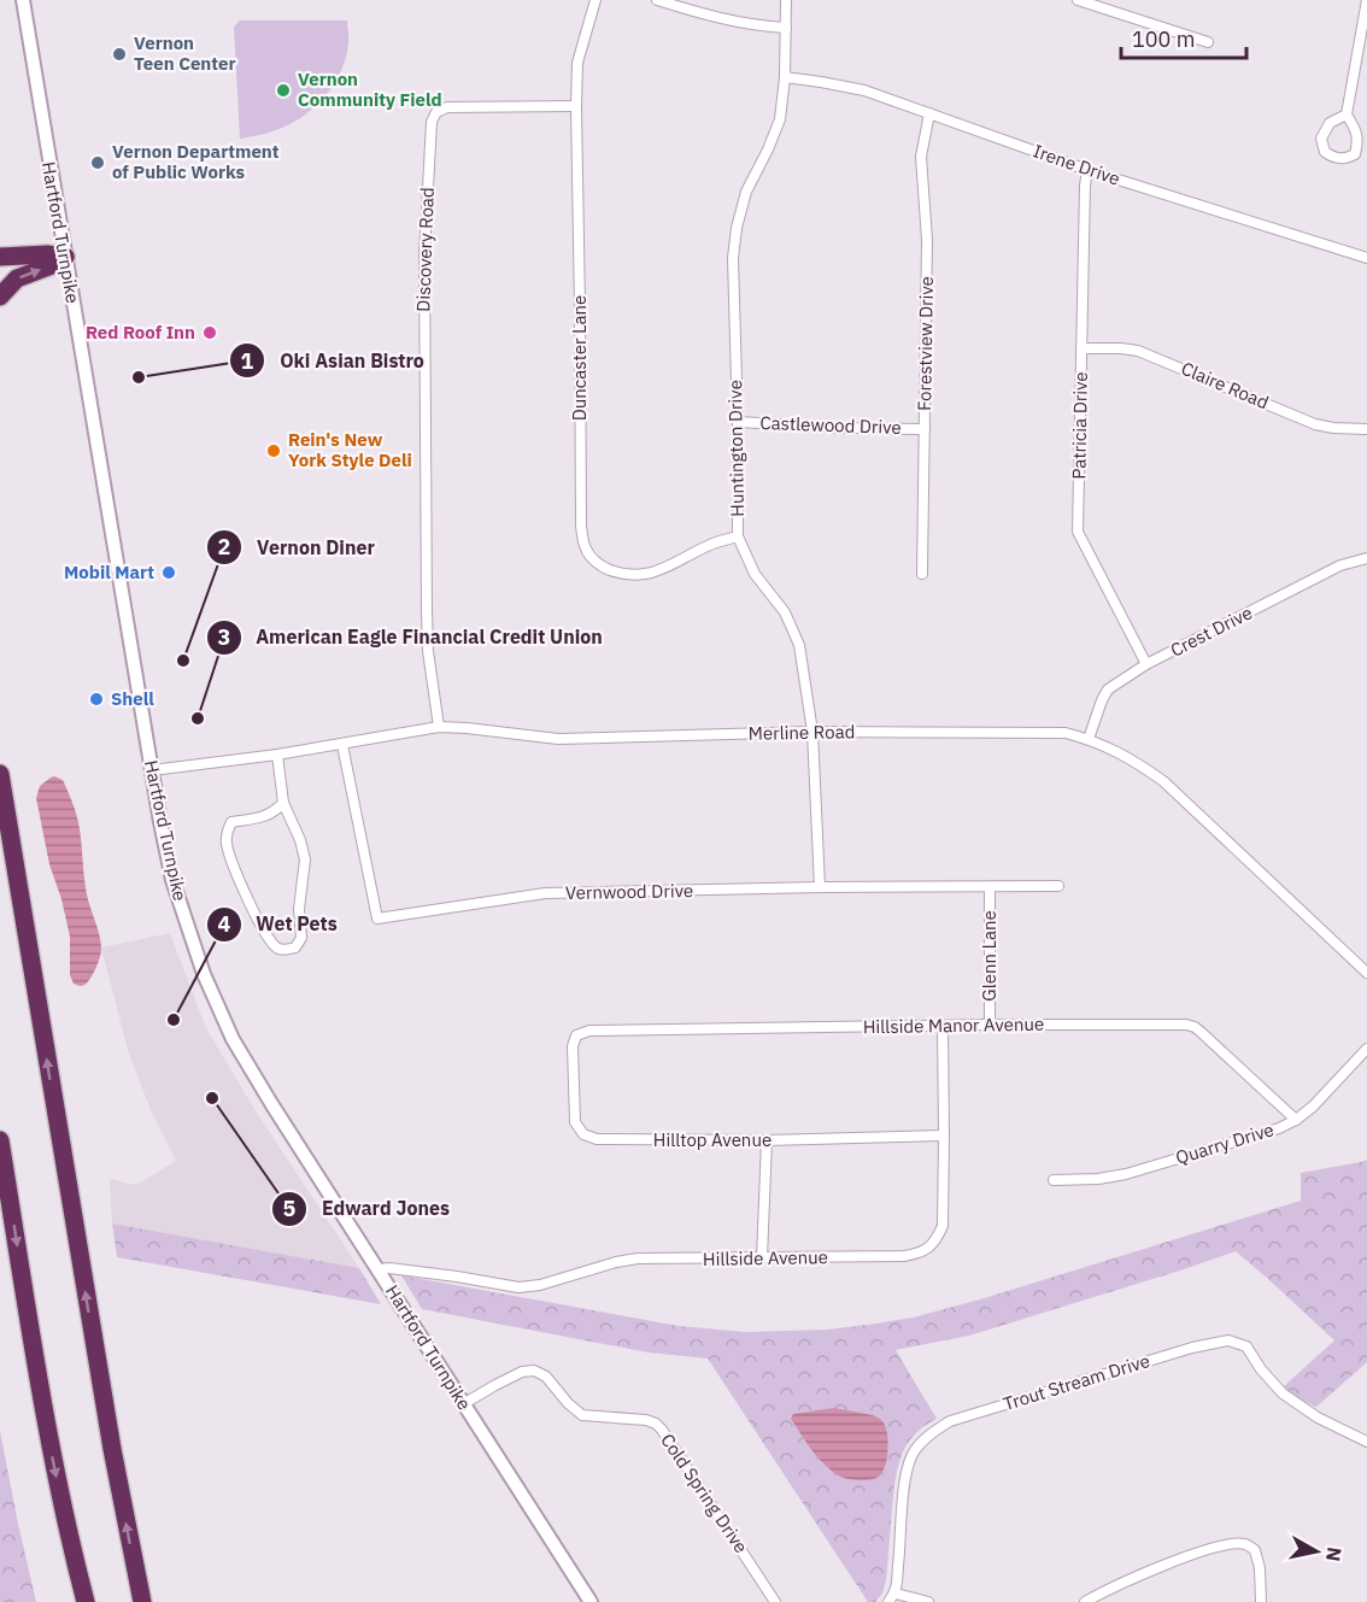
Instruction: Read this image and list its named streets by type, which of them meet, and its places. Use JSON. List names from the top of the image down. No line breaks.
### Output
{"streets":{"main road":["Hartford Turnpike"],"street":["Irene Drive","Discovery Road","Forestview Drive","Duncaster Lane","Claire Road","Castlewood Drive","Patricia Drive","Huntington Drive","Crest Drive","Merline Road","Vernwood Drive","Glenn Lane","Hillside Manor Avenue","Hilltop Avenue","Quarry Drive","Hillside Avenue","Trout Stream Drive","Cold Spring Drive"]},"crossings":[["Irene Drive","Forestview Drive"],["Irene Drive","Patricia Drive"],["Irene Drive","Huntington Drive"],["Hartford Turnpike","Merline Road"],["Hartford Turnpike","Hillside Avenue"],["Hartford Turnpike","Cold Spring Drive"],["Discovery Road","Duncaster Lane"],["Discovery Road","Merline Road"],["Forestview Drive","Castlewood Drive"],["Duncaster Lane","Huntington Drive"],["Claire Road","Patricia Drive"],["Castlewood Drive","Huntington Drive"],["Patricia Drive","Crest Drive"],["Huntington Drive","Merline Road"],["Huntington Drive","Vernwood Drive"],["Crest Drive","Merline Road"],["Merline Road","Vernwood Drive"],["Vernwood Drive","Glenn Lane"],["Glenn Lane","Hillside Manor Avenue"],["Hillside Manor Avenue","Hilltop Avenue"],["Hillside Manor Avenue","Quarry Drive"],["Hillside Manor Avenue","Hillside Avenue"],["Hilltop Avenue","Hillside Avenue"]],"places":["Vernon Teen Center","Vernon Community Field","Vernon Department of Public Works","Red Roof Inn","Oki Asian Bistro","Rein's New York Style Deli","Mobil Mart","Vernon Diner","Shell","American Eagle Financial Credit Union","Wet Pets","Edward Jones"],"scale_bar":"100 m","north":"right"}
